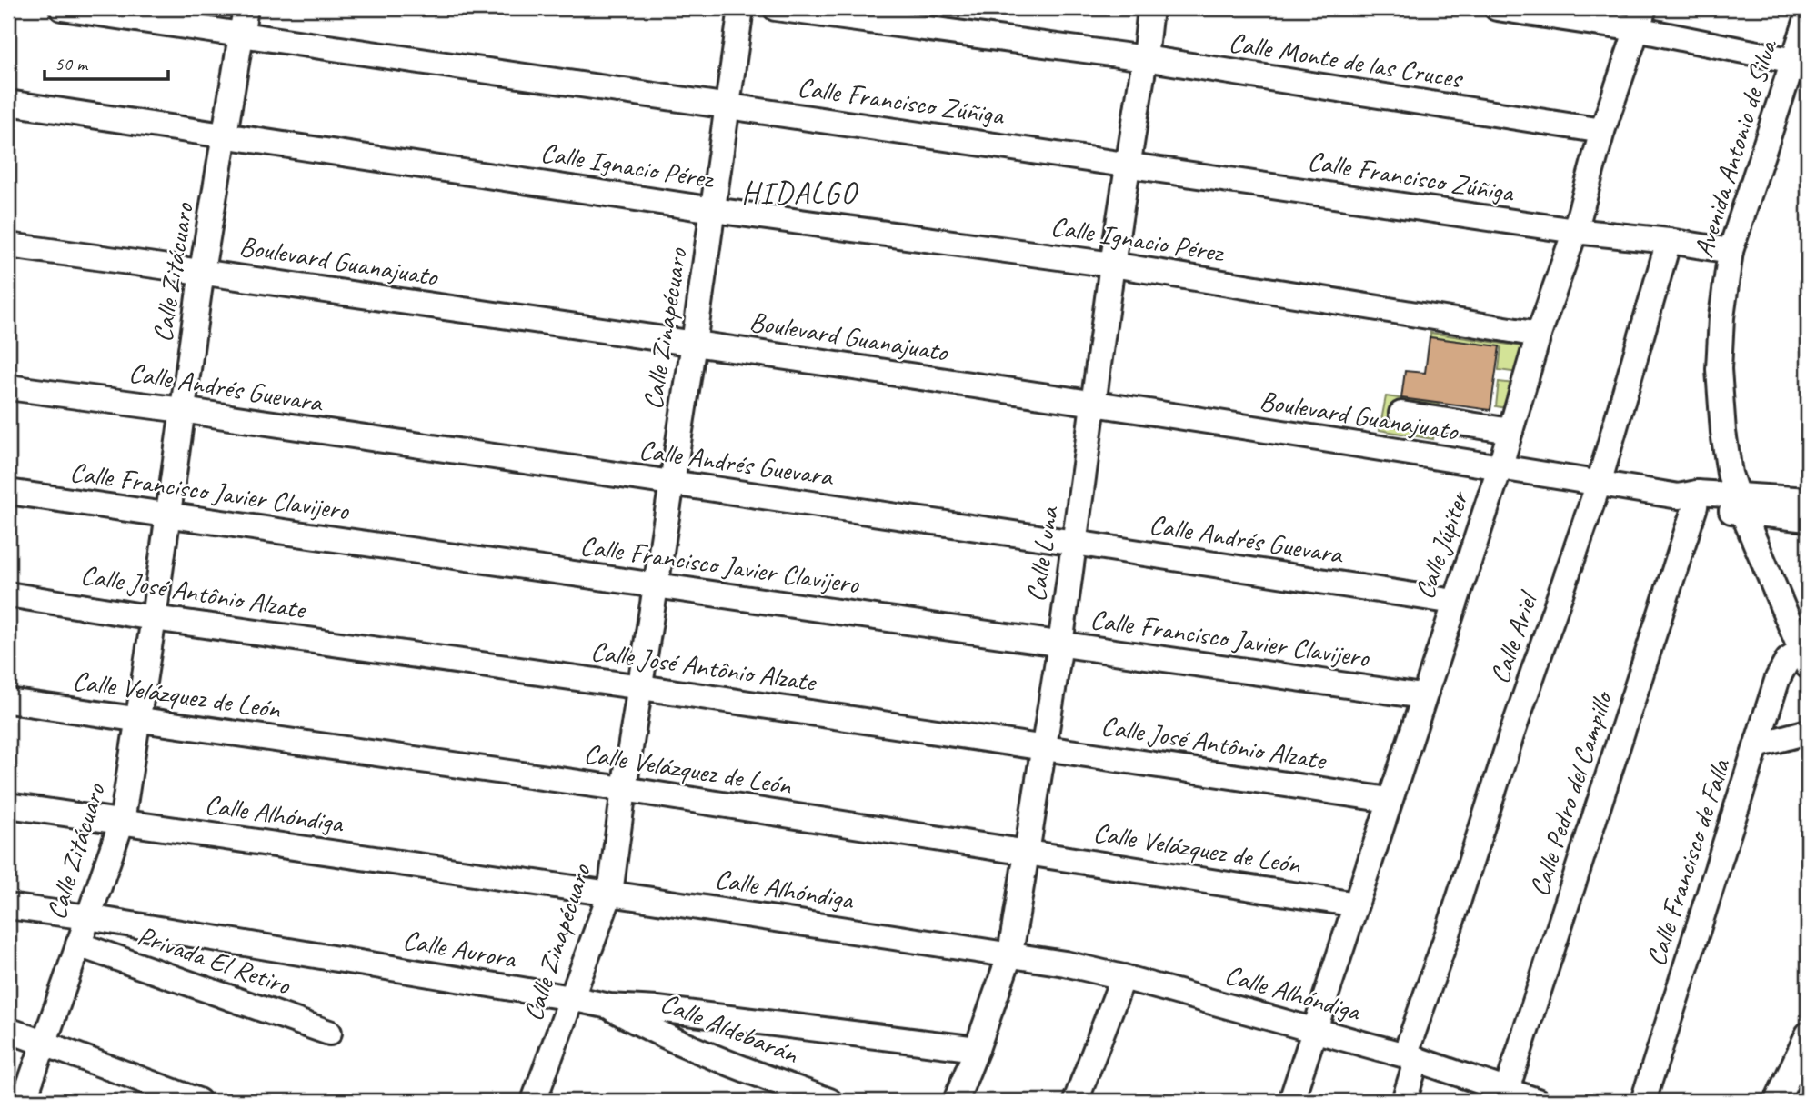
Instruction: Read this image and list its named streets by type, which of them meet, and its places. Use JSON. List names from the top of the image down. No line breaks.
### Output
{"streets":{"street":["Calle Monte de las Cruces","Calle Francisco Zúñiga","Avenida Antonio de Silva","Calle Ignacio Pérez","Boulevard Guanajuato","Calle Zitácuaro","Calle Zinapécuaro","Calle Andrés Guevara","Calle Francisco Javier Clavijero","Calle Júpiter","Calle Luna","Calle José Antônio Alzate","Calle Ariel","Calle Velázquez de León","Calle Pedro del Campillo","Calle Alhóndiga","Calle Francisco de Falla","Calle Aurora","Privada El Retiro","Calle Aldebarán"]},"crossings":[["Calle Monte de las Cruces","Calle Júpiter"],["Calle Monte de las Cruces","Calle Luna"],["Calle Francisco Zúñiga","Avenida Antonio de Silva"],["Calle Francisco Zúñiga","Calle Zitácuaro"],["Calle Francisco Zúñiga","Calle Zinapécuaro"],["Calle Francisco Zúñiga","Calle Júpiter"],["Calle Francisco Zúñiga","Calle Luna"],["Calle Francisco Zúñiga","Calle Ariel"],["Avenida Antonio de Silva","Boulevard Guanajuato"],["Avenida Antonio de Silva","Calle Francisco de Falla"],["Calle Ignacio Pérez","Calle Zitácuaro"],["Calle Ignacio Pérez","Calle Zinapécuaro"],["Calle Ignacio Pérez","Calle Júpiter"],["Calle Ignacio Pérez","Calle Luna"],["Boulevard Guanajuato","Calle Zitácuaro"],["Boulevard Guanajuato","Calle Zinapécuaro"],["Boulevard Guanajuato","Calle Júpiter"],["Boulevard Guanajuato","Calle Luna"],["Boulevard Guanajuato","Calle Ariel"],["Boulevard Guanajuato","Calle Pedro del Campillo"],["Calle Zitácuaro","Calle Andrés Guevara"],["Calle Zitácuaro","Calle Francisco Javier Clavijero"],["Calle Zitácuaro","Calle José Antônio Alzate"],["Calle Zitácuaro","Calle Velázquez de León"],["Calle Zitácuaro","Calle Alhóndiga"],["Calle Zitácuaro","Calle Aurora"],["Calle Zitácuaro","Privada El Retiro"],["Calle Zinapécuaro","Calle Andrés Guevara"],["Calle Zinapécuaro","Calle Francisco Javier Clavijero"],["Calle Zinapécuaro","Calle José Antônio Alzate"],["Calle Zinapécuaro","Calle Velázquez de León"],["Calle Zinapécuaro","Calle Alhóndiga"],["Calle Zinapécuaro","Calle Aurora"],["Calle Andrés Guevara","Calle Júpiter"],["Calle Andrés Guevara","Calle Luna"],["Calle Francisco Javier Clavijero","Calle Júpiter"],["Calle Francisco Javier Clavijero","Calle Luna"],["Calle Júpiter","Calle José Antônio Alzate"],["Calle Júpiter","Calle Velázquez de León"],["Calle Júpiter","Calle Alhóndiga"],["Calle Luna","Calle José Antônio Alzate"],["Calle Luna","Calle Velázquez de León"],["Calle Luna","Calle Alhóndiga"],["Calle Luna","Calle Aurora"],["Calle Ariel","Calle Alhóndiga"],["Calle Pedro del Campillo","Calle Alhóndiga"],["Calle Aurora","Calle Aldebarán"]],"districts":["HIDALGO"],"scale_bar":"50 m"}
